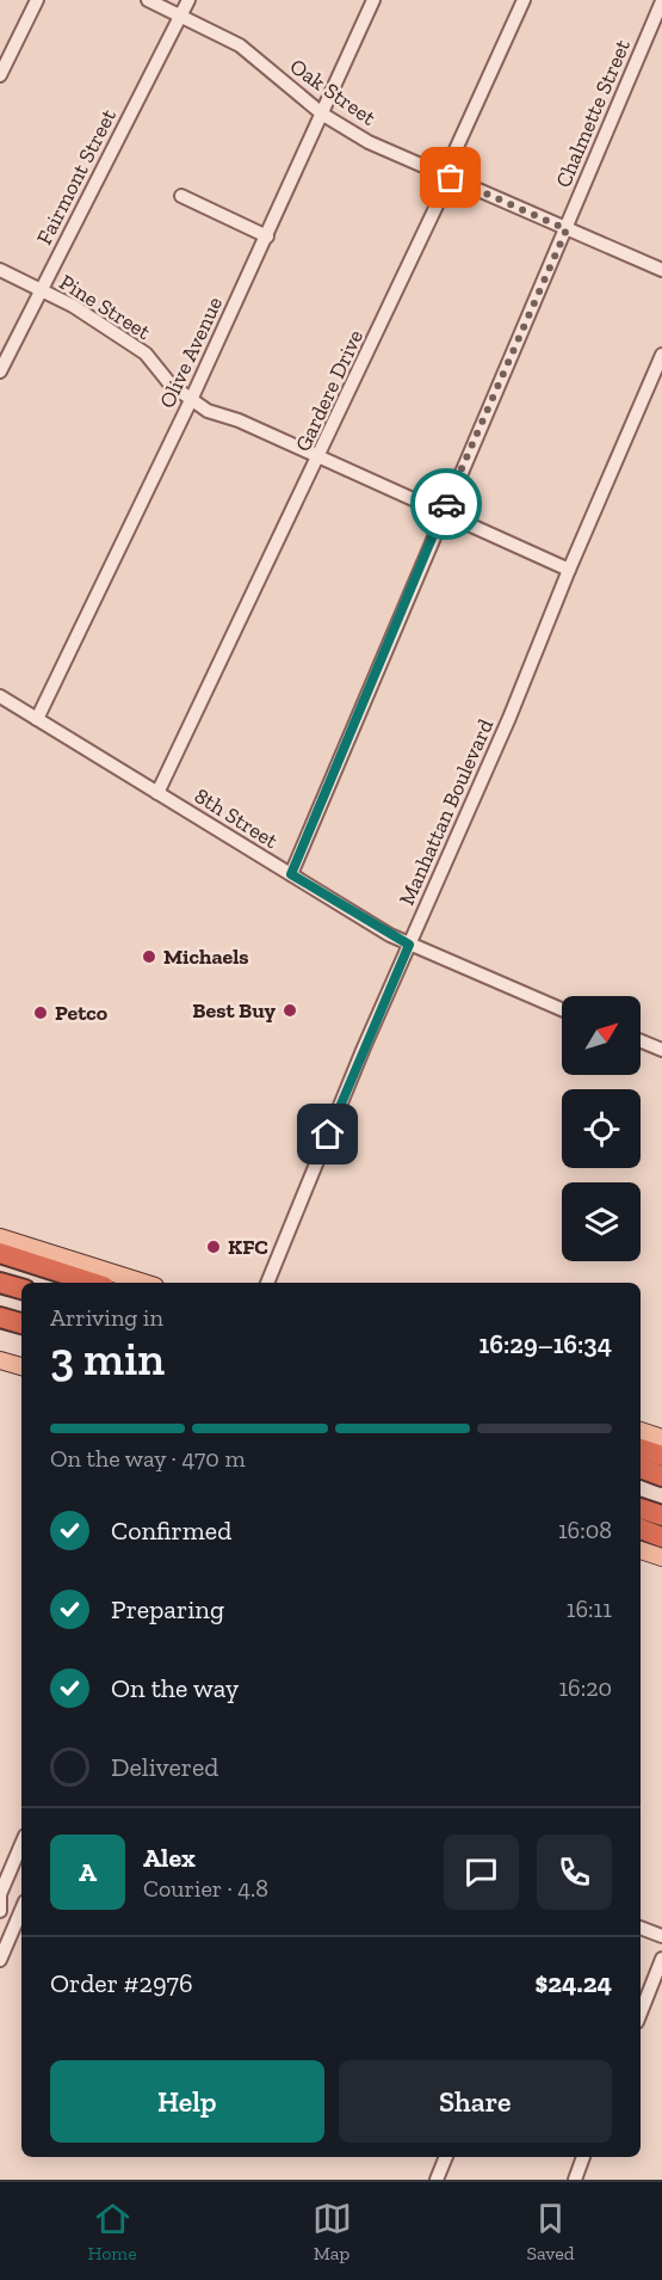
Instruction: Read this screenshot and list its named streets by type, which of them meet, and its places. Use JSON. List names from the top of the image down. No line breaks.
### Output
{"streets":{"street":["Oak Street","Chalmette Street","Fairmont Street","Pine Street","Olive Avenue","Gardere Drive","Manhattan Boulevard","8th Street"]},"crossings":[["Oak Street","Chalmette Street"],["Oak Street","Fairmont Street"],["Oak Street","Olive Avenue"],["Oak Street","Gardere Drive"],["Chalmette Street","Pine Street"],["Chalmette Street","8th Street"],["Fairmont Street","Pine Street"],["Pine Street","Olive Avenue"],["Pine Street","Gardere Drive"],["Pine Street","Manhattan Boulevard"],["Olive Avenue","8th Street"],["Gardere Drive","8th Street"],["Manhattan Boulevard","8th Street"]],"places":["Michaels","Best Buy","Petco","KFC"],"north":"top right","page":{"heading":["3 min","Arriving in","16:29–16:34"],"panel":["Alex","Courier · 4.8","Order #2976","$24.24"],"bar":"On the way · 470 m","list":[["Confirmed","16:08"],["Preparing","16:11"],["On the way","16:20"],"Delivered"],"round":"A","buttons":["Help","Share"],"tabs":["Home","Map","Saved"]}}
